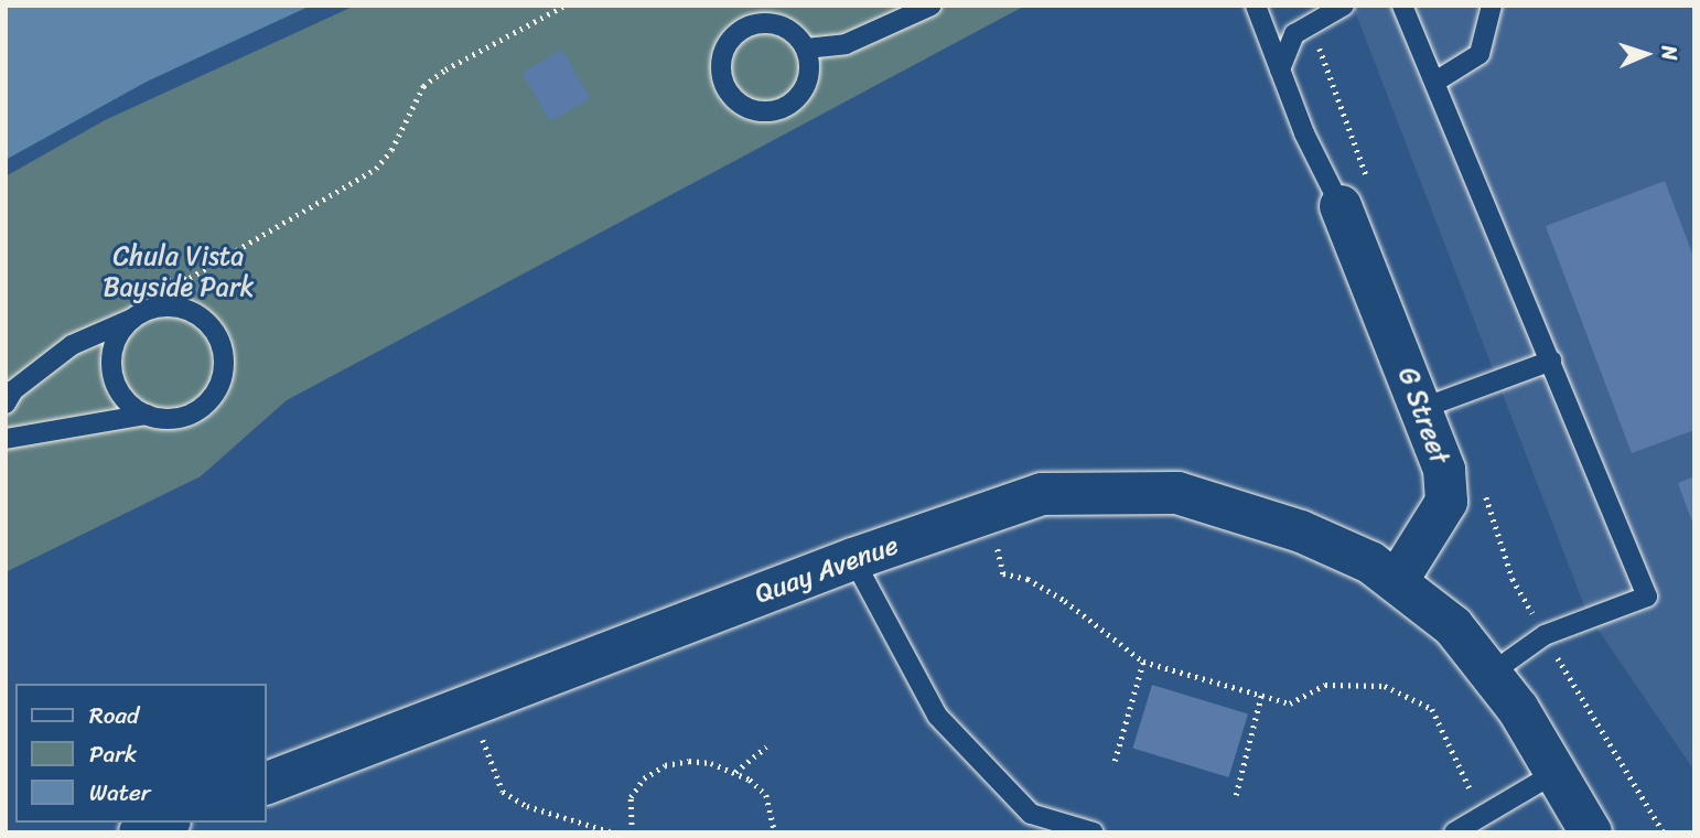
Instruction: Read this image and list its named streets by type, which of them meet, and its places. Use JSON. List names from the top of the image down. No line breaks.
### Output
{"streets":{"street":["G Street","Quay Avenue"]},"crossings":[["G Street","Quay Avenue"]],"parks":["Chula Vista Bayside Park"],"legend":["Road","Park","Water"],"north":"right"}
